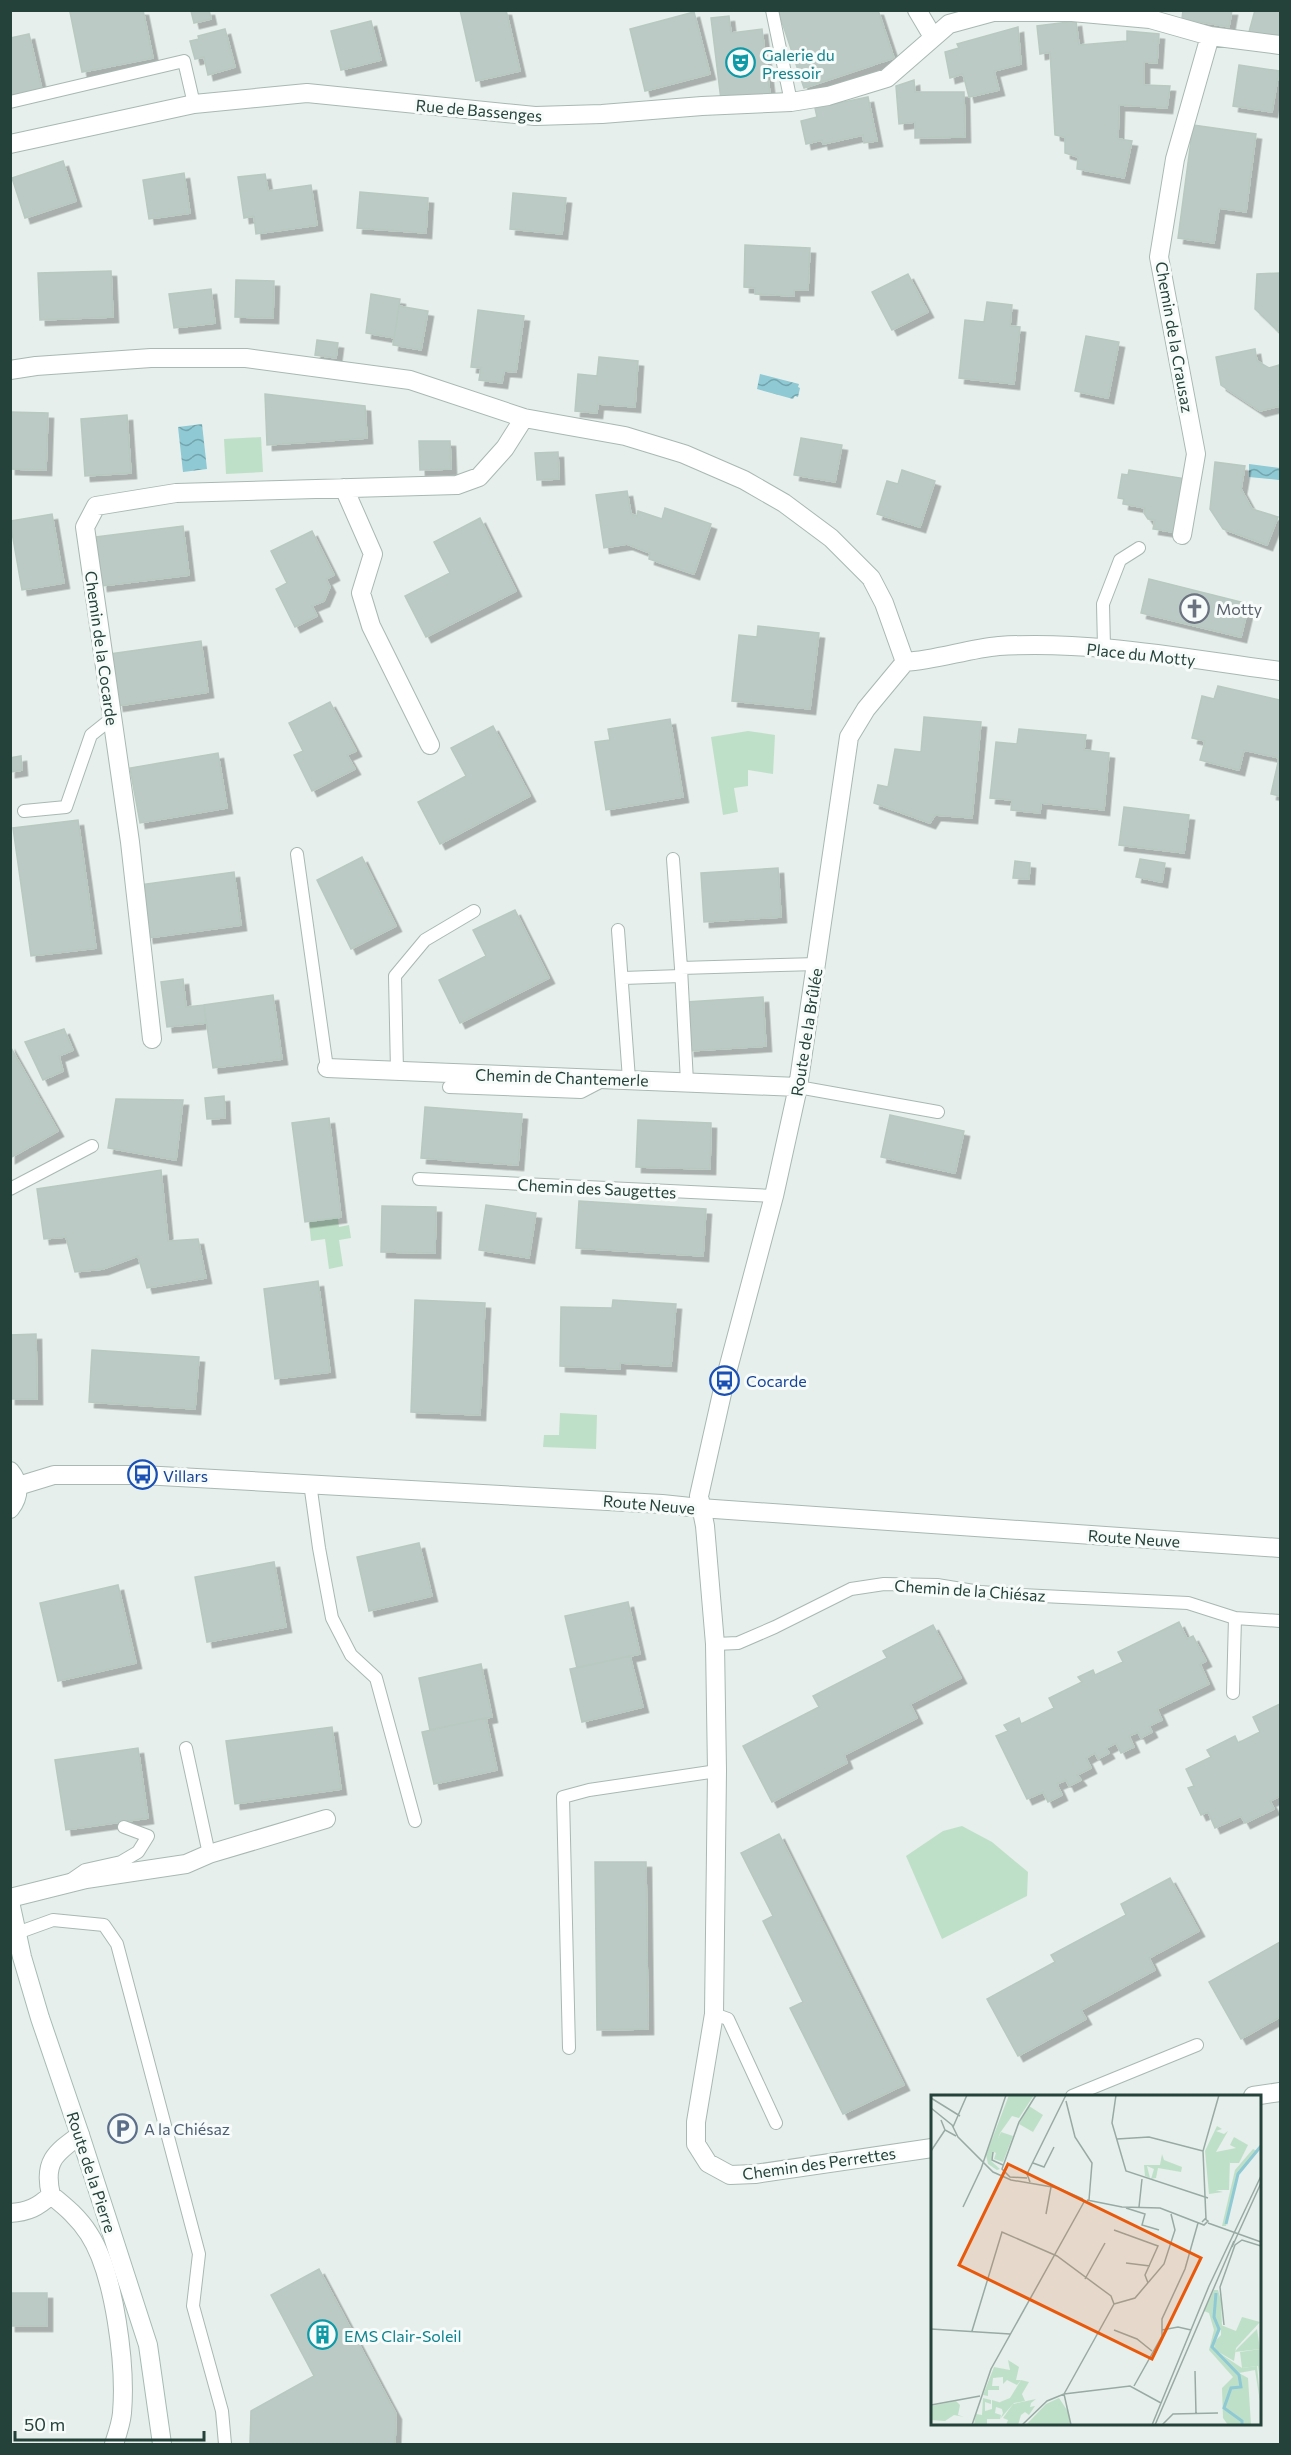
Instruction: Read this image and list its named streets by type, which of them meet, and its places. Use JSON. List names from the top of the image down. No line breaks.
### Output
{"streets":{"street":["Rue de Bassenges","Chemin de la Crausaz","Chemin de la Cocarde","Place du Motty","Route de la Brûlée","Chemin de Chantemerle","Route Neuve","Chemin des Perrettes","Route de la Pierre"],"lane":["Chemin des Saugettes","Chemin de la Chiésaz"]},"crossings":[["Rue de Bassenges","Chemin de la Crausaz"],["Place du Motty","Route de la Brûlée"],["Route de la Brûlée","Chemin de Chantemerle"],["Route de la Brûlée","Chemin des Saugettes"],["Route de la Brûlée","Route Neuve"]],"places":{"theatre":["Galerie du Pressoir"],"church":["Motty"],"bus stop":["Cocarde","Villars"],"parking":["A la Chiésaz"],"building":["EMS Clair-Soleil"]},"scale_bar":"50 m"}
